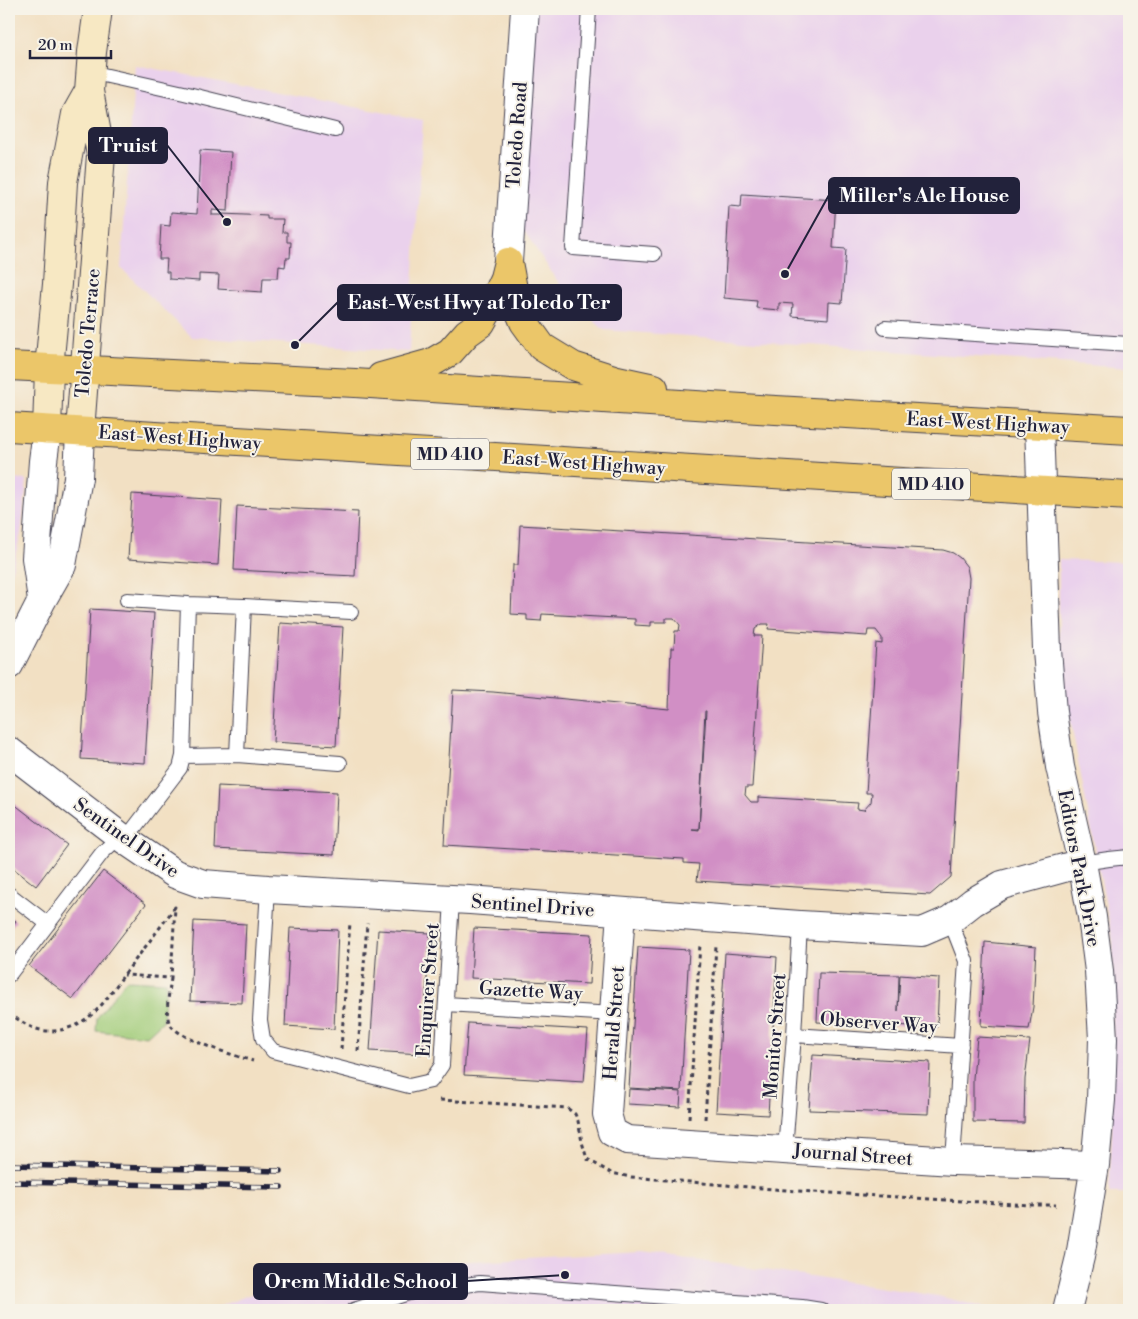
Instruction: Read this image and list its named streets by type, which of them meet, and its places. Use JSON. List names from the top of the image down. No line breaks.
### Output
{"streets":{"main road":["East-West Highway","MD 410"],"street":["Toledo Road","Toledo Terrace","Sentinel Drive","Editors Park Drive","Herald Street","Journal Street"],"lane":["Enquirer Street","Gazette Way","Observer Way","Monitor Street"]},"crossings":[["Toledo Terrace","East-West Highway"],["East-West Highway","Editors Park Drive"],["Sentinel Drive","Editors Park Drive"],["Sentinel Drive","Enquirer Street"],["Sentinel Drive","Herald Street"],["Sentinel Drive","Monitor Street"],["Editors Park Drive","Journal Street"],["Enquirer Street","Gazette Way"],["Gazette Way","Herald Street"],["Observer Way","Monitor Street"],["Herald Street","Journal Street"],["Monitor Street","Journal Street"]],"places":["Truist","Miller's Ale House","East-West Hwy at Toledo Ter","Orem Middle School"],"scale_bar":"20 m"}
